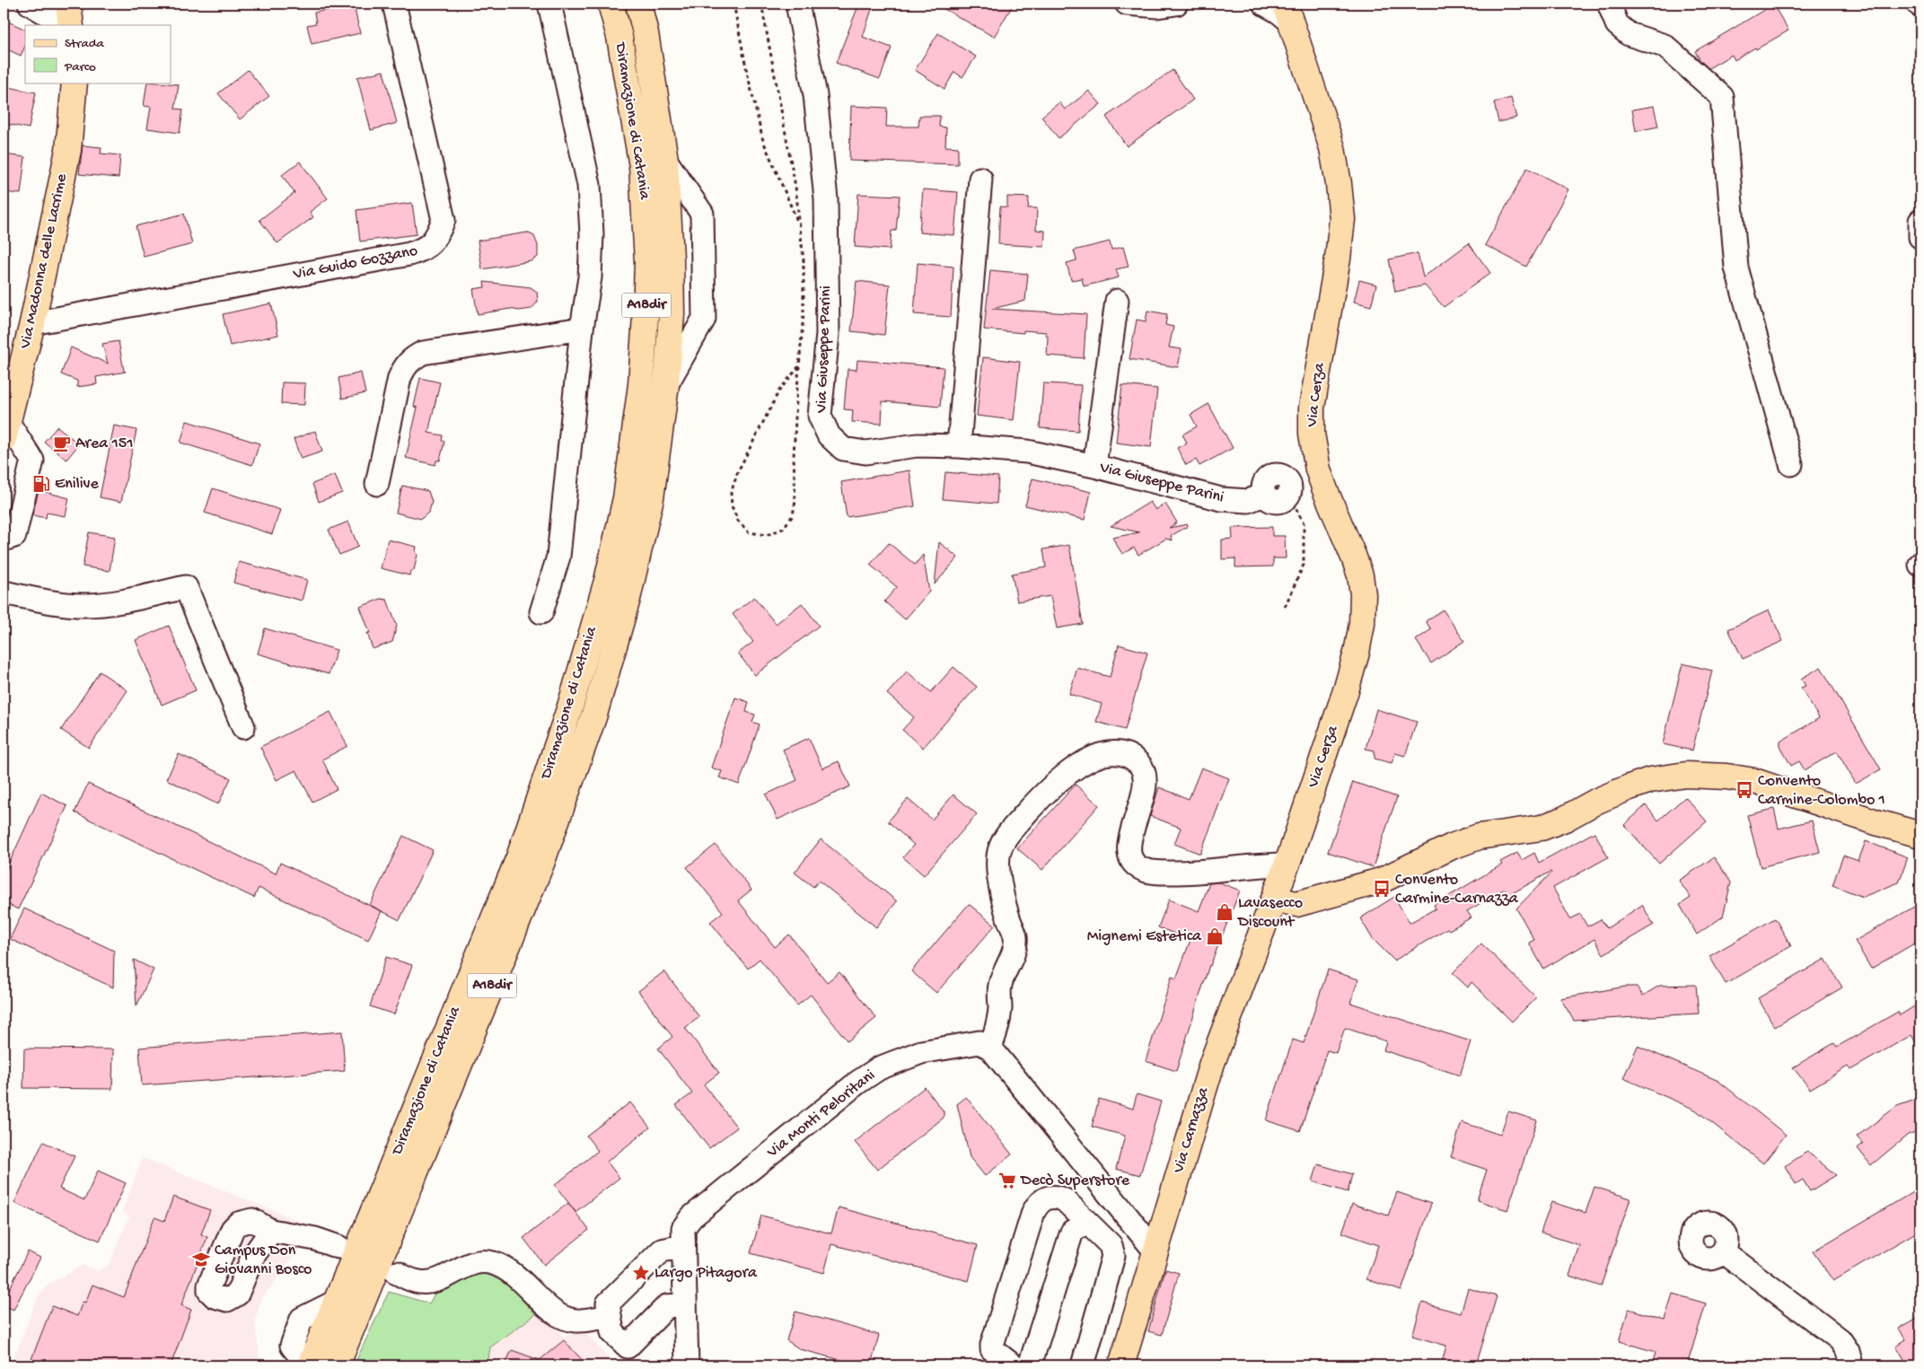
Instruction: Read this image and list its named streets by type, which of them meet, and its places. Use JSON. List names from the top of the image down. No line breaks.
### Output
{"streets":{"main road":["Diramazione di Catania","Via Madonna delle Lacrime","A18dir","Via Cerza","Via Carnazza"],"street":["Via Guido Gozzano","Via Giuseppe Parini","Via Monti Peloritani"]},"crossings":[["Via Madonna delle Lacrime","Via Guido Gozzano"],["Via Cerza","Via Carnazza"]],"places":{"cafe":["Area 151"],"fuel station":["Enilive"],"bus stop":["Convento Carmine-Colombo 1","Convento Carmine-Carnazza"],"shop":["Lavasecco Discount","Mignemi Estetica"],"supermarket":["Decò Superstore"],"school or university":["Campus Don Giovanni Bosco"],"place":["Largo Pitagora"]},"legend":["Strada","Parco"]}
